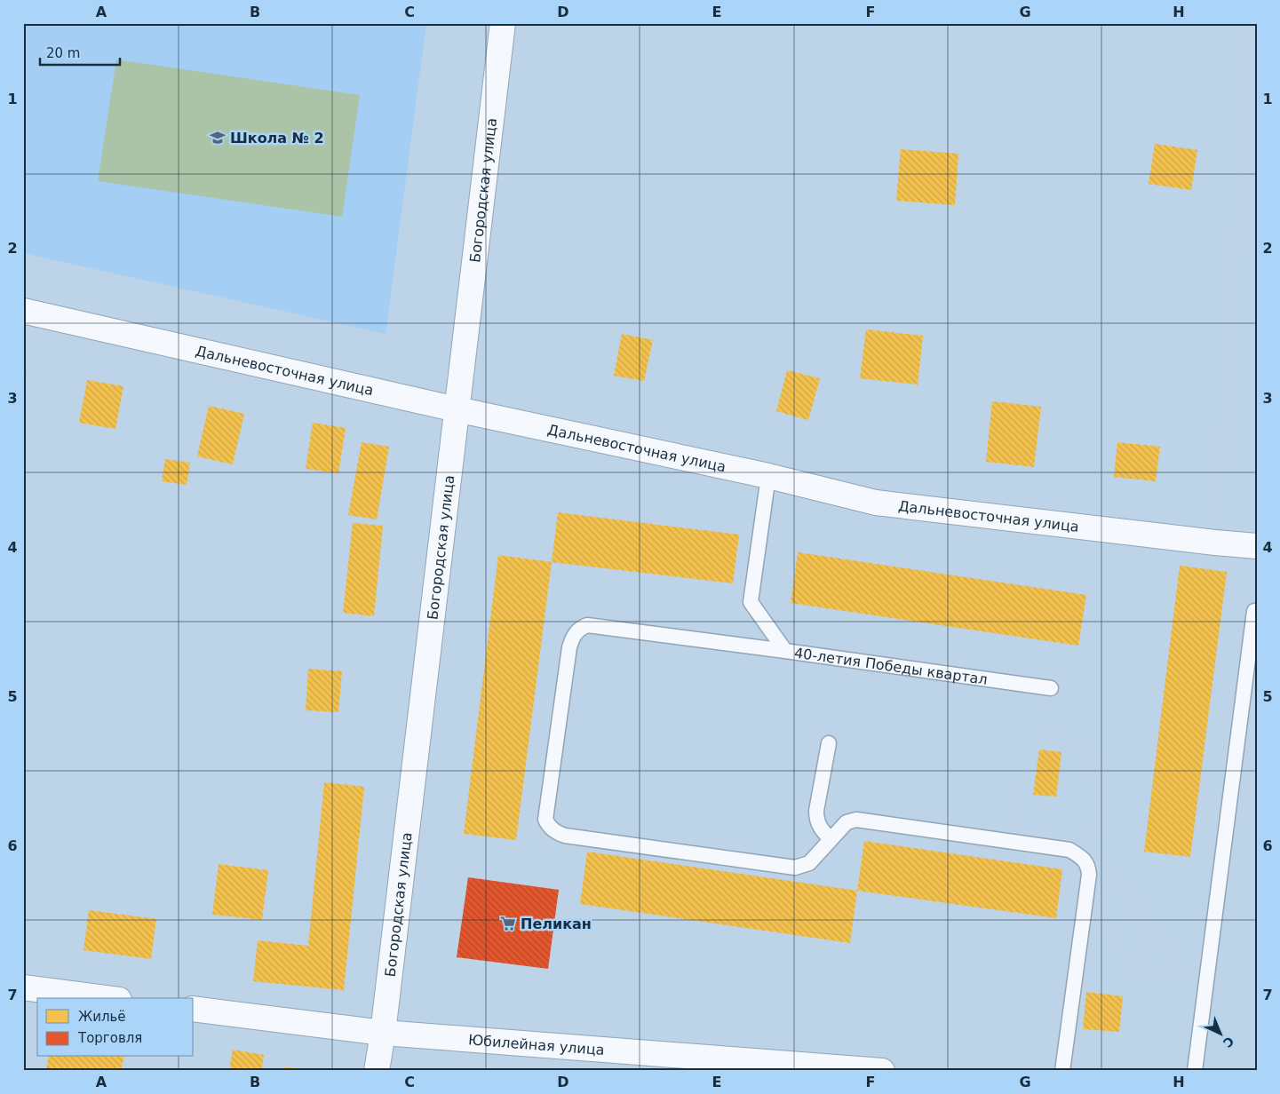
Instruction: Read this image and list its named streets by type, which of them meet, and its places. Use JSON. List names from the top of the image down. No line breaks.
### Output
{"streets":{"street":["Богородская улица","Дальневосточная улица","Юбилейная улица"],"lane":["40-летия Победы квартал"]},"crossings":[["Богородская улица","Дальневосточная улица"],["Богородская улица","Юбилейная улица"],["Дальневосточная улица","40-летия Победы квартал"]],"places":{"school or university":["Школа № 2"],"supermarket":["Пеликан"]},"legend":["Жильё","Торговля"],"scale_bar":"20 m","north":"bottom right","grid":{"columns":["A","B","C","D","E","F","G","H"],"rows":["1","2","3","4","5","6","7"]}}
